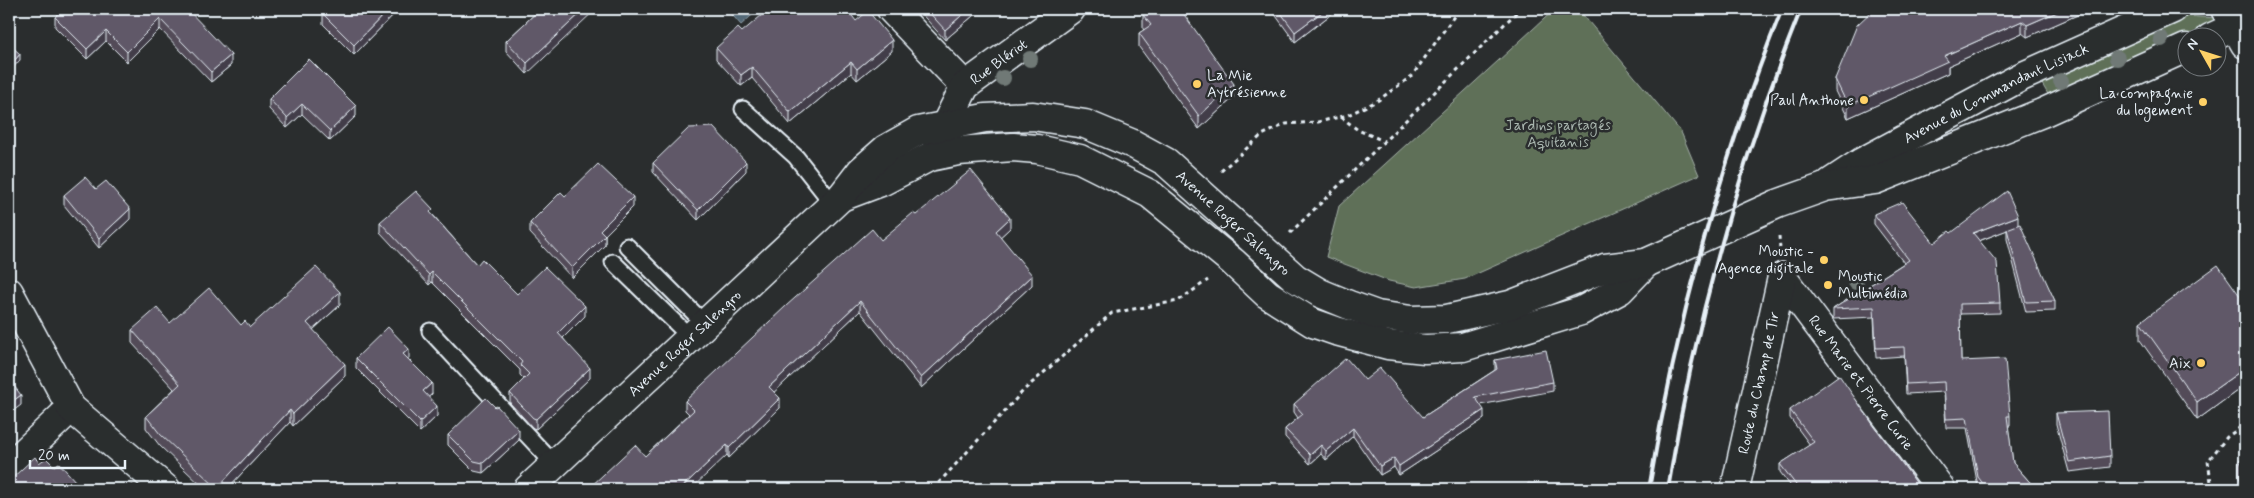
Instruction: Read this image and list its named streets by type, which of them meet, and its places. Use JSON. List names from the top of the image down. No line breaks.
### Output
{"streets":{"main road":["Rue Blériot","Avenue du Commandant Lisiack","Avenue Roger Salengro","Route du Champ de Tir","Rue Marie et Pierre Curie"]},"crossings":[["Rue Blériot","Avenue Roger Salengro"],["Avenue du Commandant Lisiack","Avenue Roger Salengro"],["Route du Champ de Tir","Rue Marie et Pierre Curie"]],"parks":["Jardins partagés Aquitanis"],"places":["La Mie Aytrésienne","Paul Anthone","La compagnie du logement","Moustic - Agence digitale","Moustic Multimédia","Aix"],"scale_bar":"20 m","north":"top left"}
